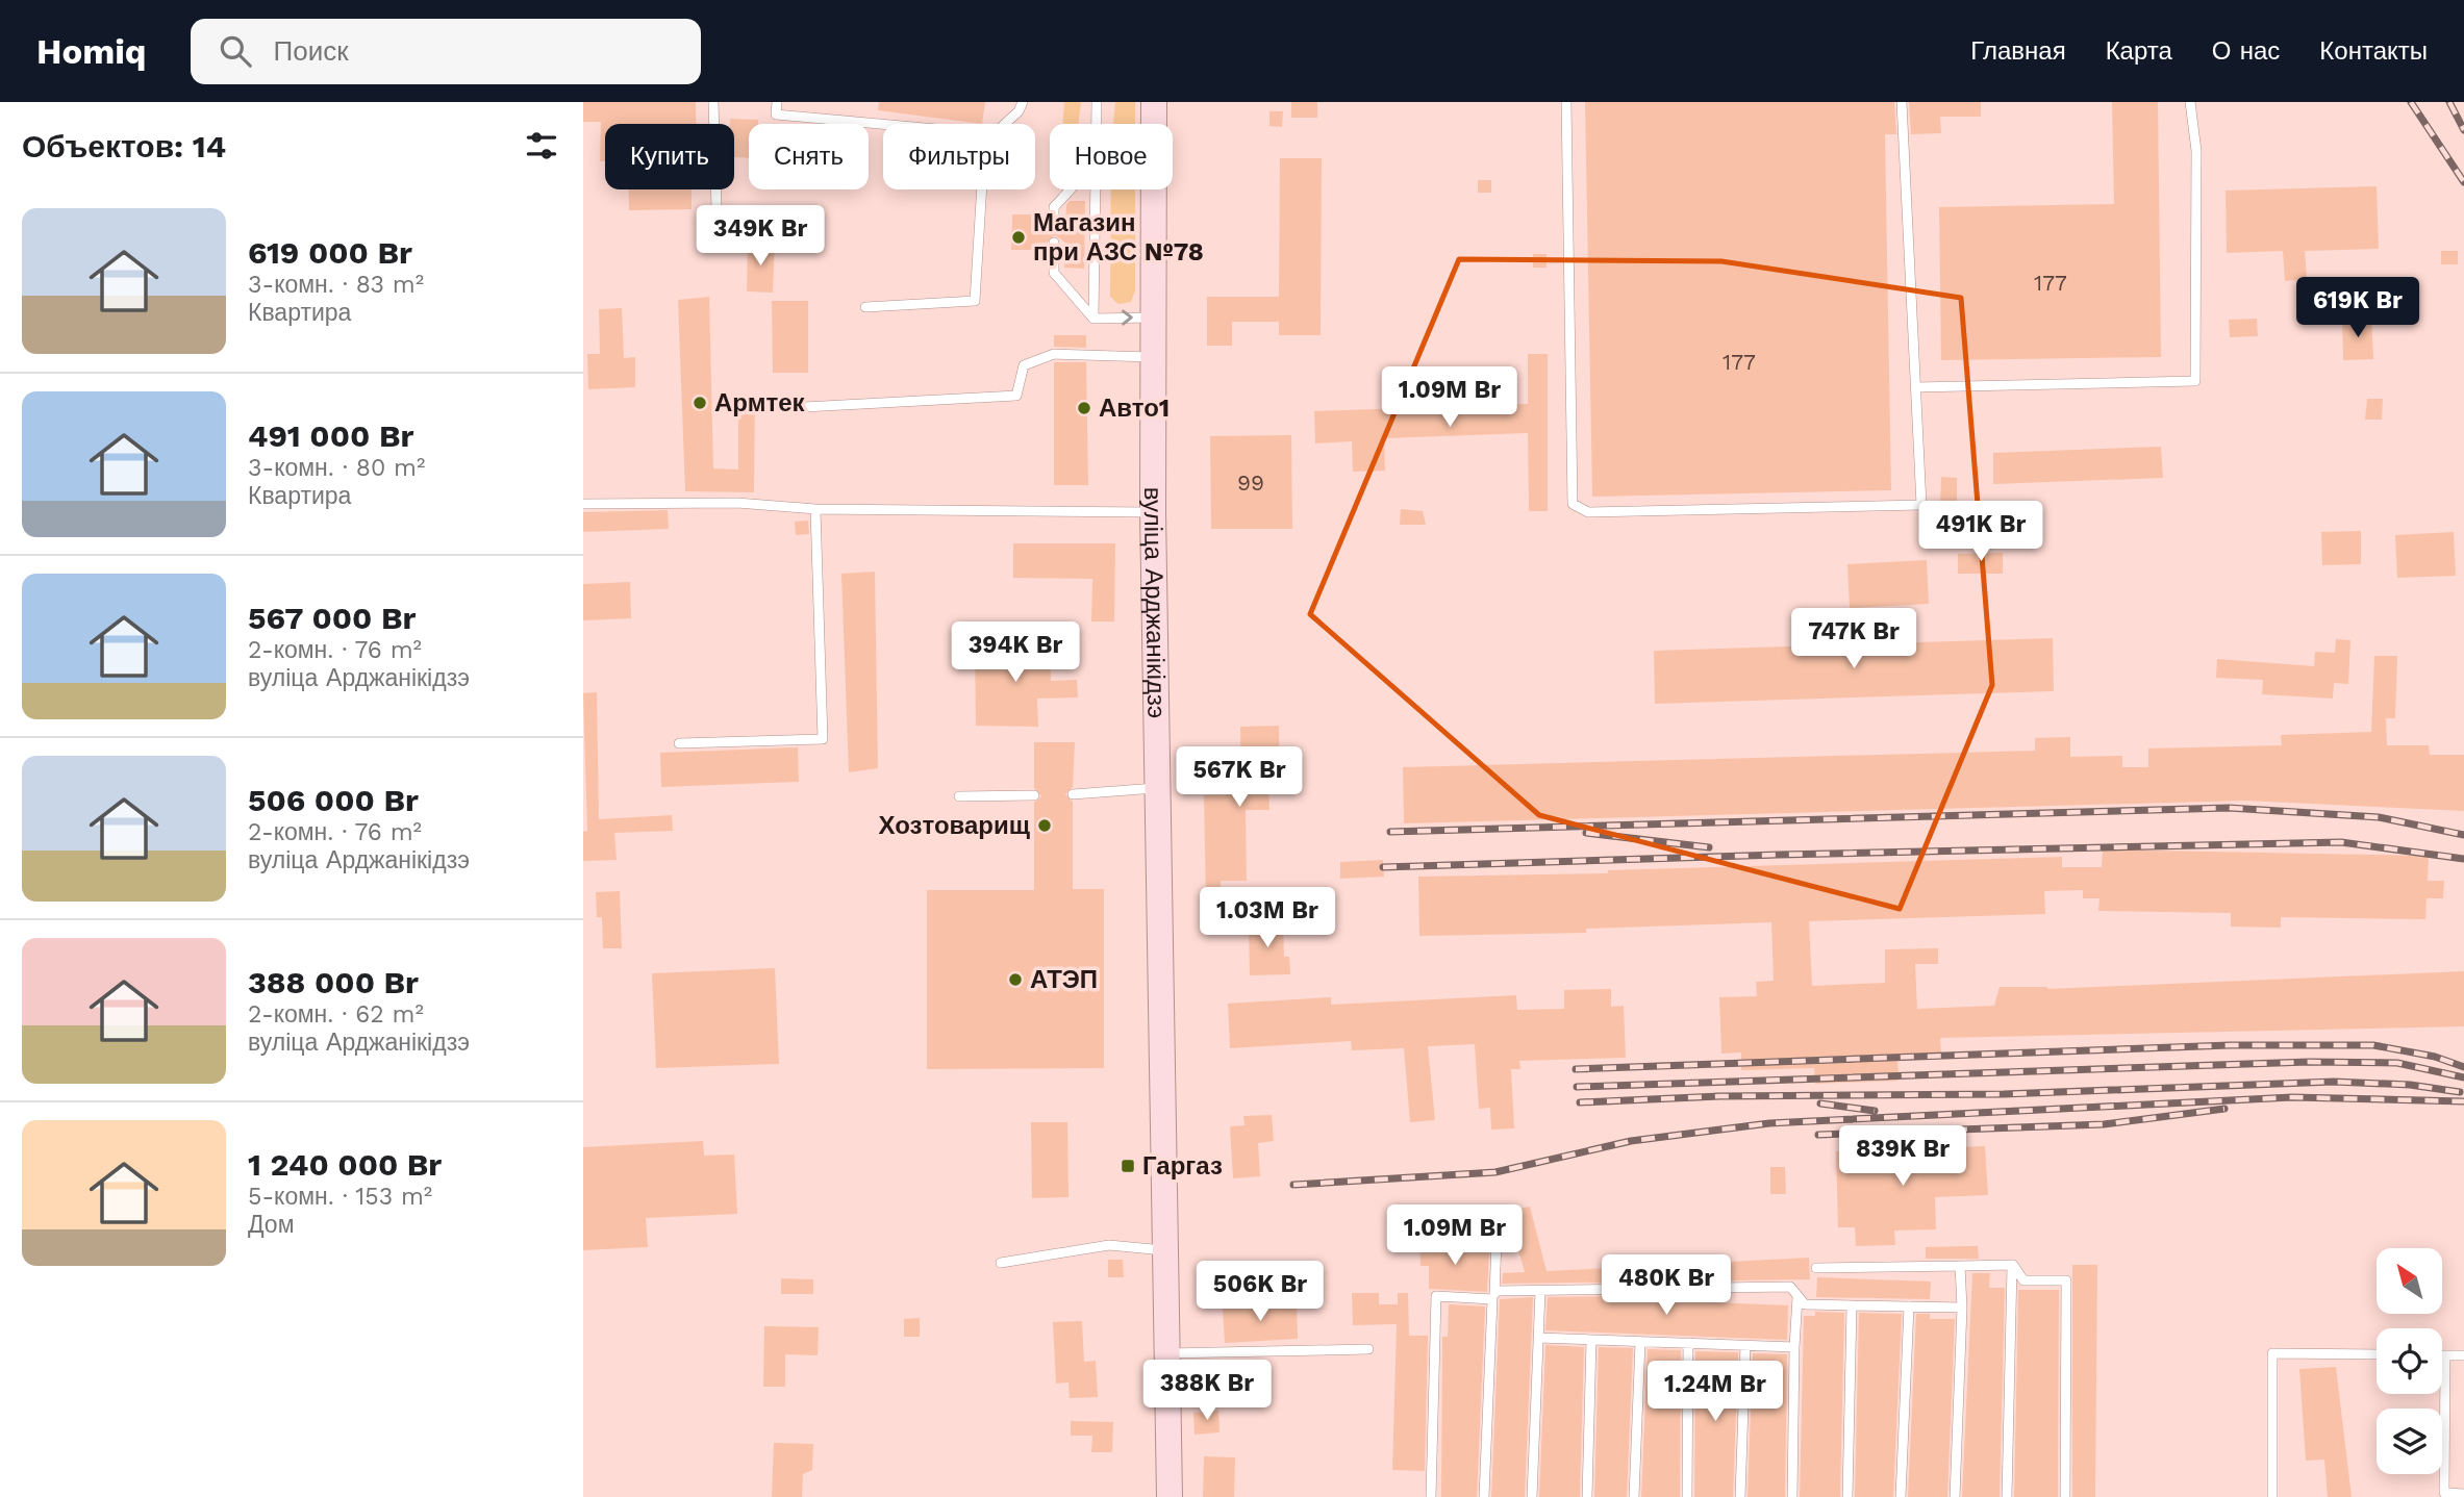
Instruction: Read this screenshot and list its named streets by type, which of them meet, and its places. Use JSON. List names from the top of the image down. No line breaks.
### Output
{"streets":{"main road":["вуліца Арджанікідзэ"]},"places":{"other":["Магазин при АЗС №78","Армтек","Авто1","Хозтоварищ","АТЭП"],"transit":["Гаргаз"]},"house_numbers":["177","177","99"],"north":"top left","page":{"header":"Homiq","search":"Поиск","nav":["Главная","Карта","О нас","Контакты"],"heading":"Объектов: 14","chip":["Купить","Снять","Фильтры","Новое"],"list":[{"name":"619 000 Br","note":"3-комн. · 83 m² · Квартира"},{"name":"491 000 Br","note":"3-комн. · 80 m² · Квартира"},{"name":"567 000 Br","note":"2-комн. · 76 m² · вуліца Арджанікідзэ"},{"name":"506 000 Br","note":"2-комн. · 76 m² · вуліца Арджанікідзэ"},{"name":"388 000 Br","note":"2-комн. · 62 m² · вуліца Арджанікідзэ"},{"name":"1 240 000 Br","note":"5-комн. · 153 m² · Дом"}],"price":["349K Br","619K Br","1.09M Br","491K Br","747K Br","394K Br","567K Br","1.03M Br","839K Br","1.09M Br","480K Br","506K Br","388K Br","1.24M Br"]}}
